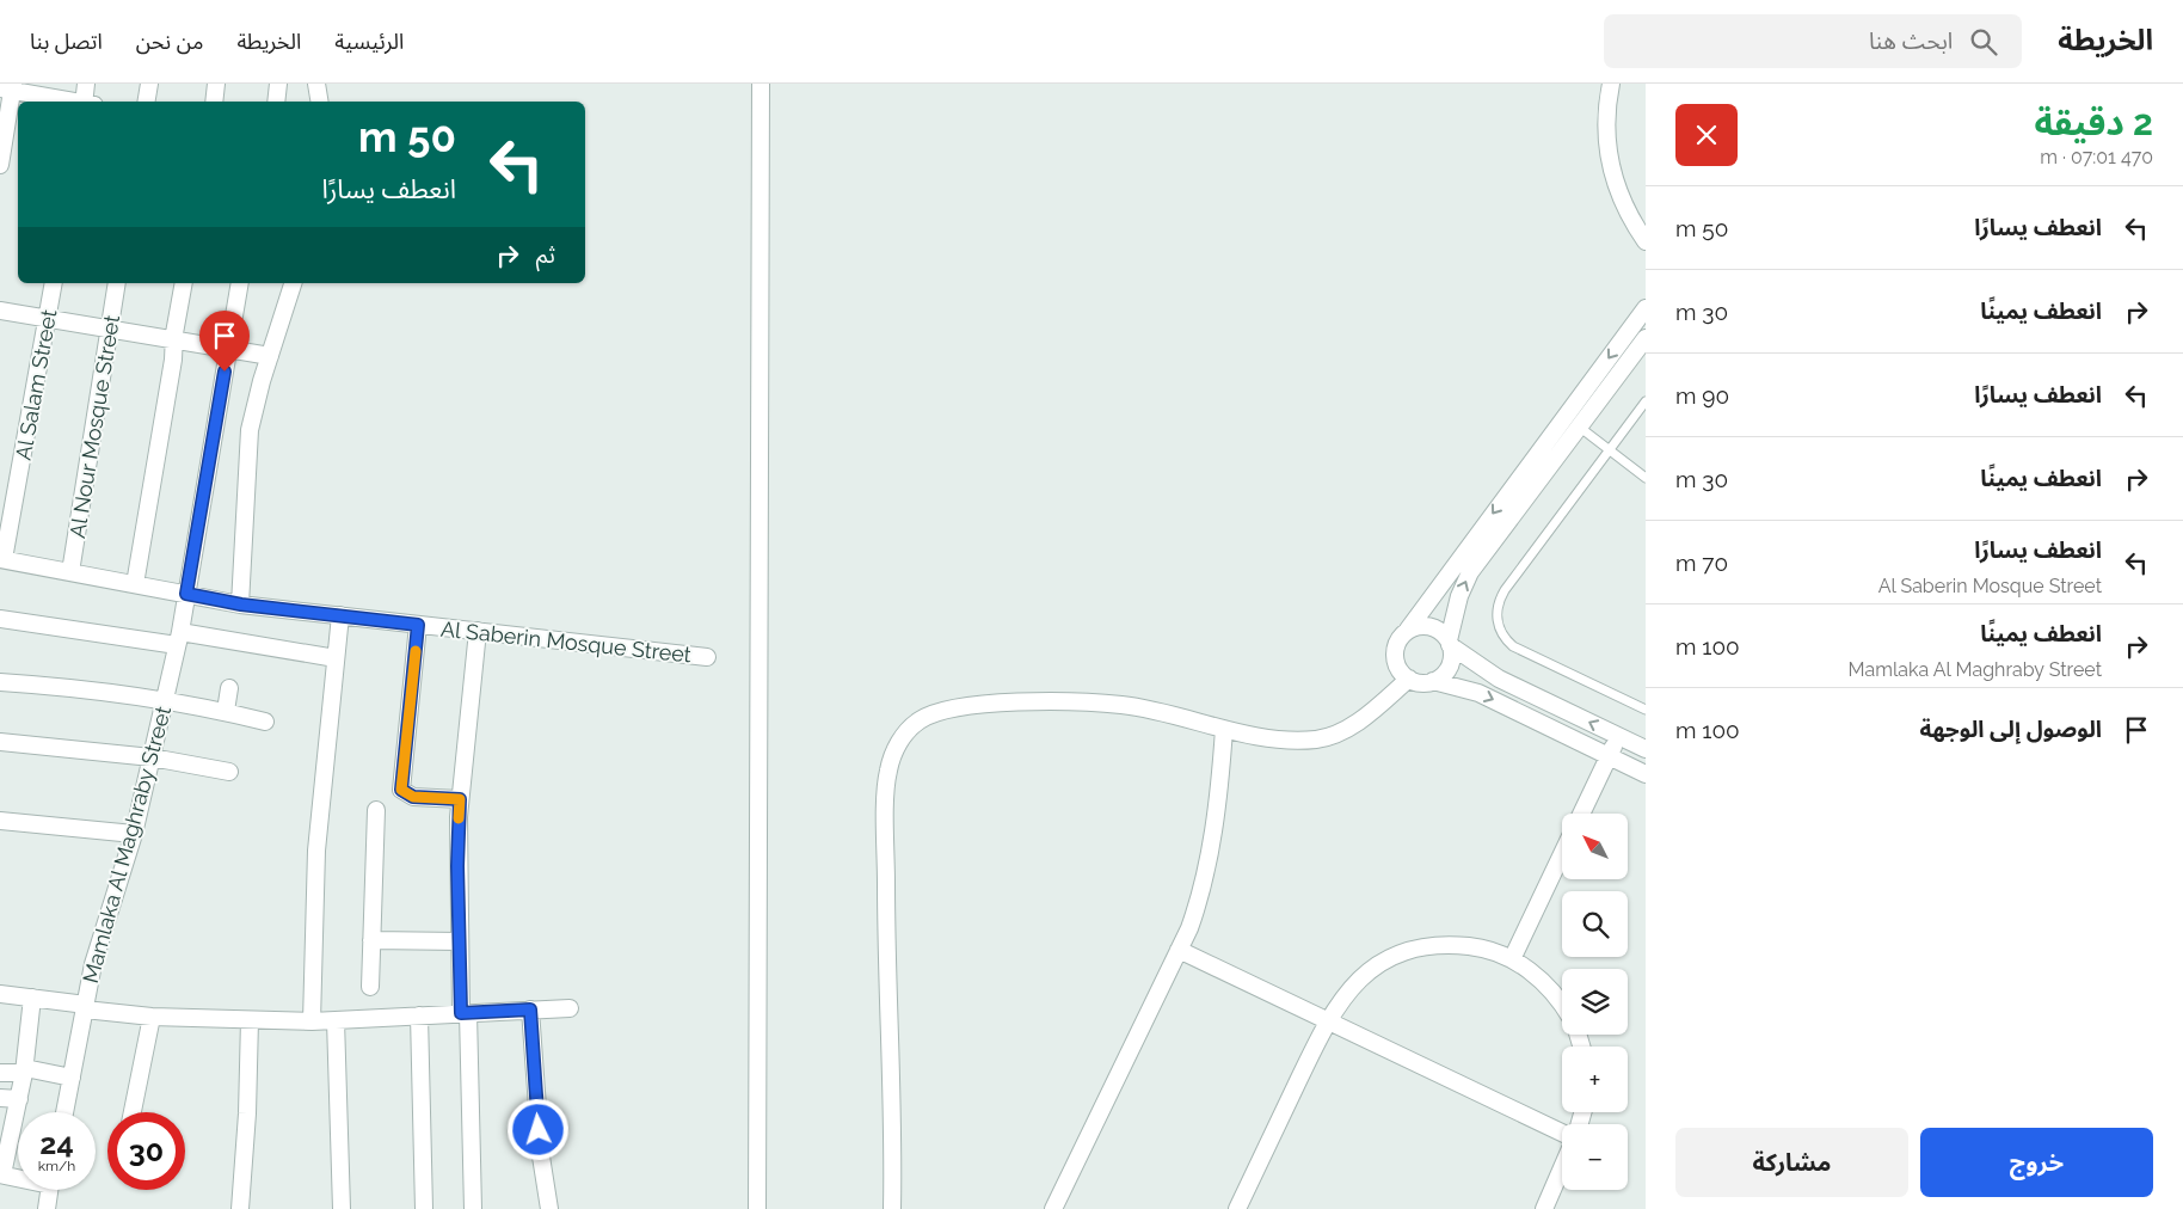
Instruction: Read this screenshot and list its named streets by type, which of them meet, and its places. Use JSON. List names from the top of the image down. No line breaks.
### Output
{"streets":{"street":["Al Salam Street","Al Nour Mosque Street","Al Saberin Mosque Street","Mamlaka Al Maghraby Street"]},"crossings":[["Al Salam Street","Al Saberin Mosque Street"],["Al Nour Mosque Street","Al Saberin Mosque Street"],["Al Saberin Mosque Street","Mamlaka Al Maghraby Street"]],"north":"top left","page":{"header":"الخريطة","search":"ابحث هنا","nav":["الرئيسية","الخريطة","من نحن","اتصل بنا"],"heading":["2 دقيقة","470 m · 07:01"],"turn":["50 m","انعطف يسارًا"],"list":[{"name":"انعطف يسارًا","value":"50 m"},{"name":"انعطف يمينًا","value":"30 m"},{"name":"انعطف يسارًا","value":"90 m"},{"name":"انعطف يمينًا","value":"30 m"},{"name":"انعطف يسارًا","note":"Al Saberin Mosque Street","value":"70 m"},{"name":"انعطف يمينًا","note":"Mamlaka Al Maghraby Street","value":"100 m"},{"name":"الوصول إلى الوجهة","value":"100 m"}],"then":"ثم","map_buttons":["+","−"],"speed":"24 km/h","limit":"30","buttons":["خروج","مشاركة"]}}
